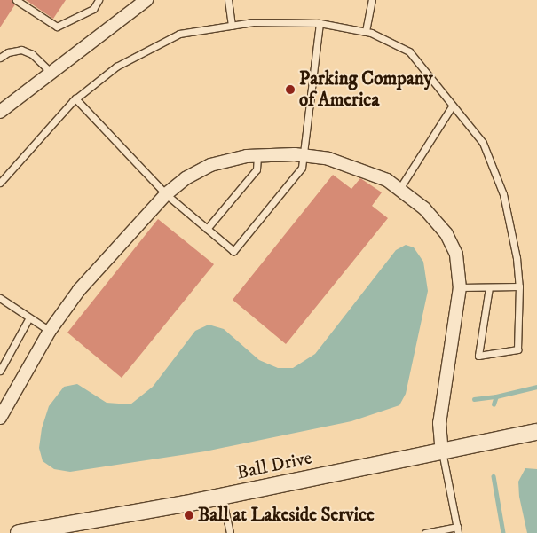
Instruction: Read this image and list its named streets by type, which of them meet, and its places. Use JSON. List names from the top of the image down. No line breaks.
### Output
{"streets":{"street":["Ball Drive"]},"places":["Parking Company of America","Ball at Lakeside Service"]}
